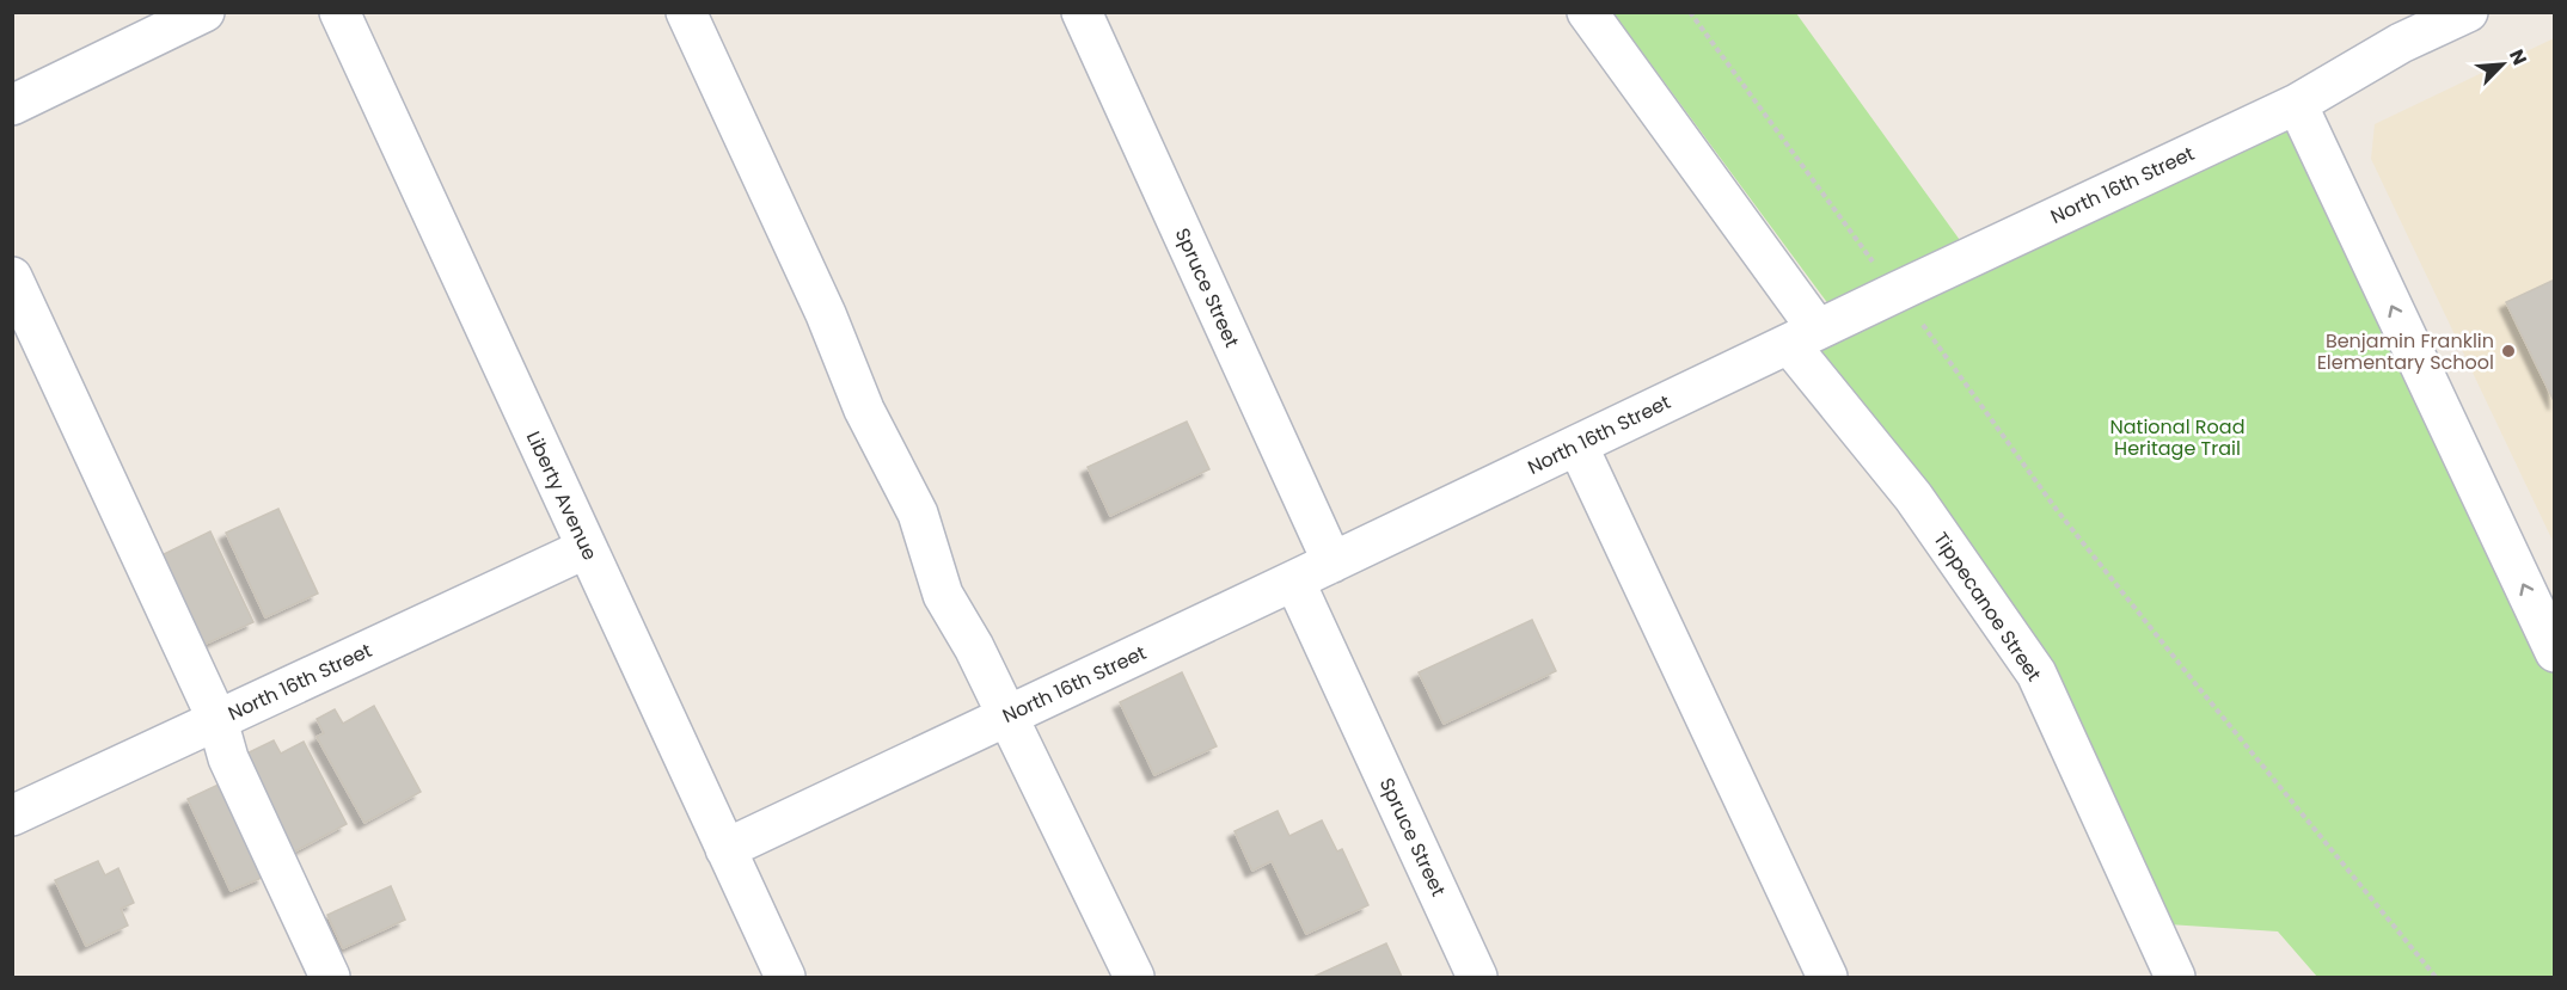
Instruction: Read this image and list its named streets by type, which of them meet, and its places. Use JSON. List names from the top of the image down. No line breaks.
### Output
{"streets":{"street":["North 16th Street","Spruce Street","Liberty Avenue","Tippecanoe Street"]},"crossings":[["North 16th Street","Spruce Street"],["North 16th Street","Liberty Avenue"],["North 16th Street","Tippecanoe Street"]],"parks":["National Road Heritage Trail"],"places":["Benjamin Franklin Elementary School"],"north":"top right"}
